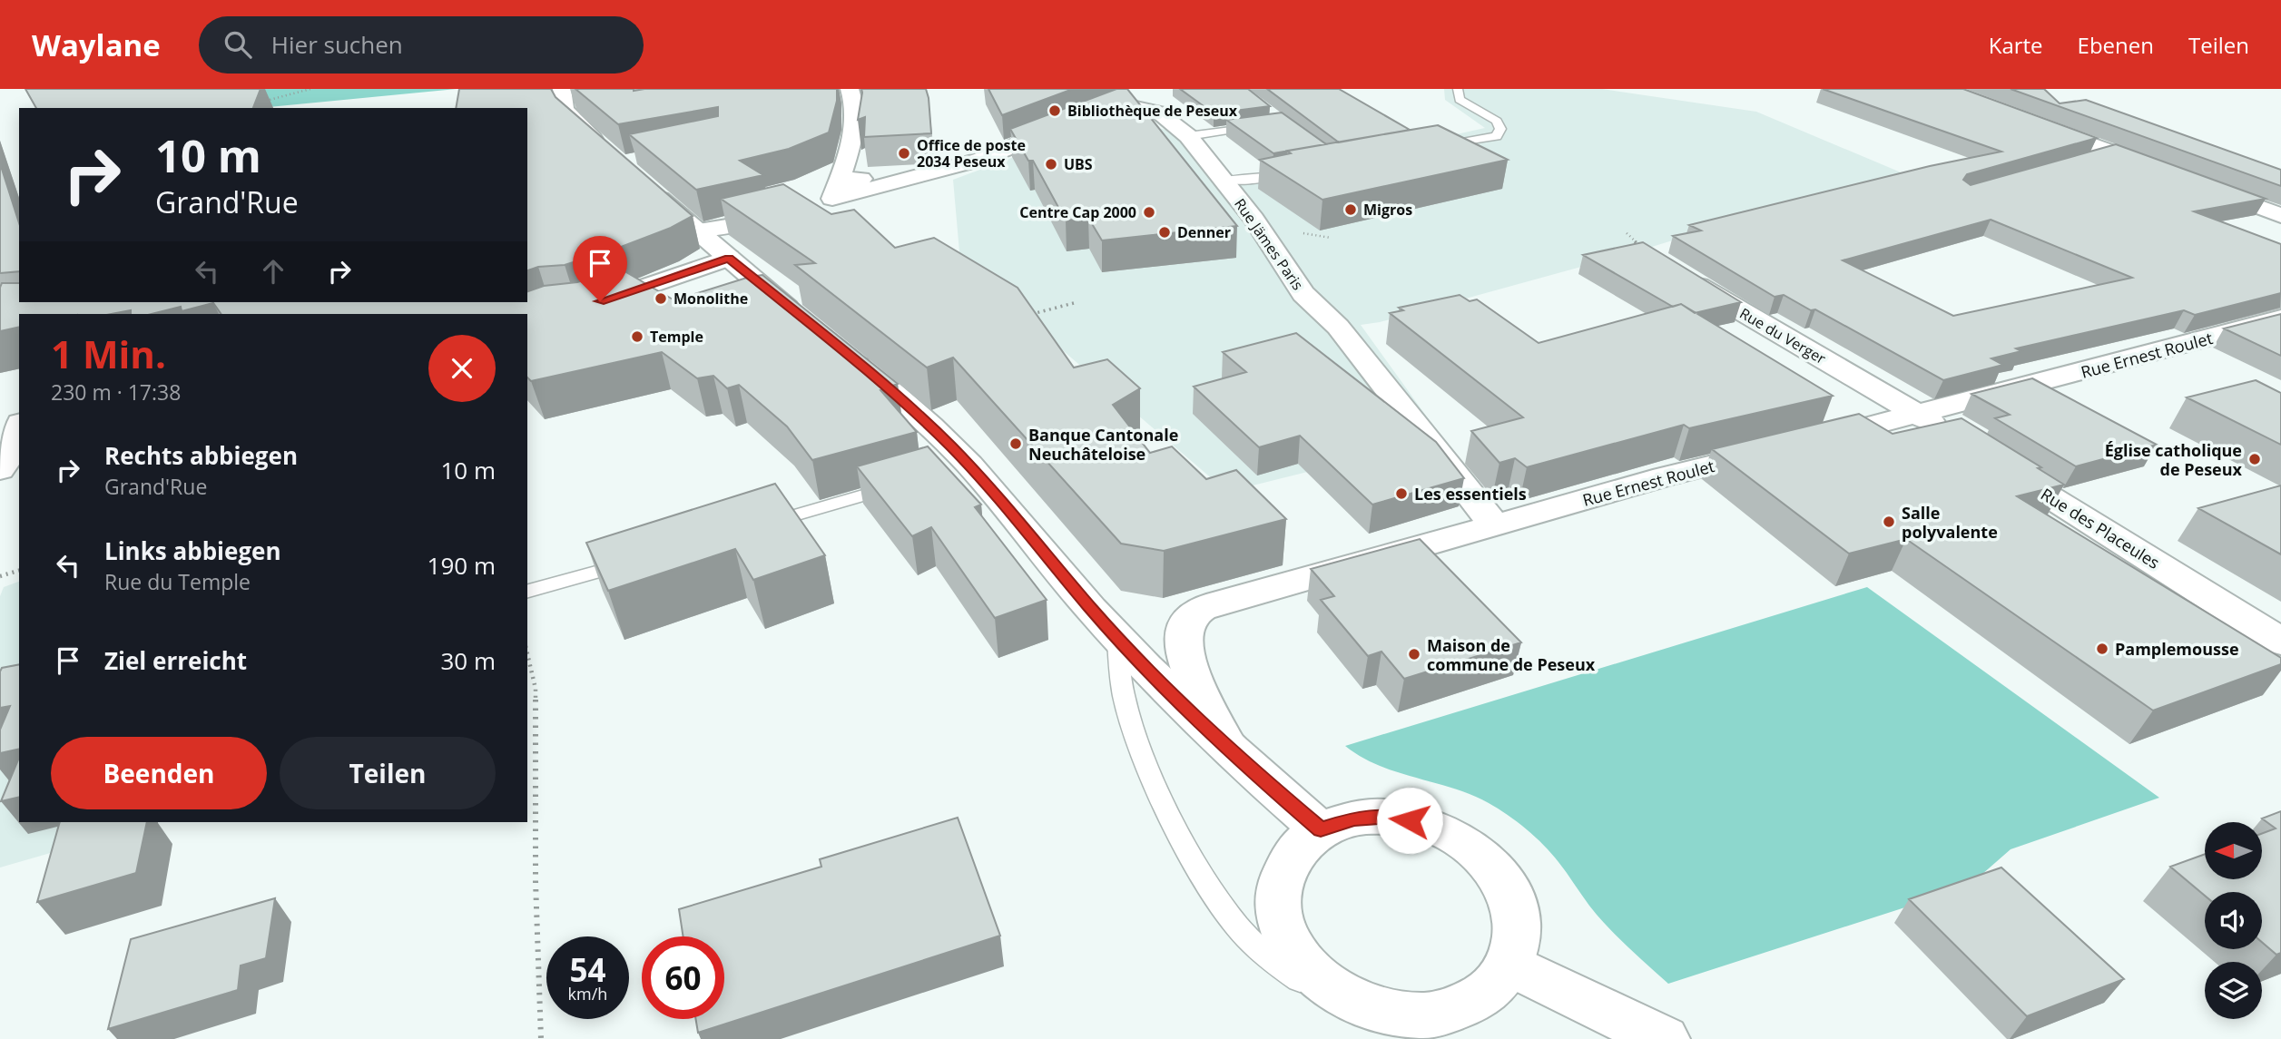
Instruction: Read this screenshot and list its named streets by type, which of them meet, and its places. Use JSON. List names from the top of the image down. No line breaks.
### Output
{"streets":{"street":["Rue Jämes Paris","Rue du Verger","Rue Ernest Roulet","Rue des Placeules"]},"crossings":[["Rue Jämes Paris","Rue Ernest Roulet"],["Rue du Verger","Rue Ernest Roulet"]],"places":["Bibliothèque de Peseux","Office de poste 2034 Peseux","UBS","Migros","Centre Cap 2000","Denner","Monolithe","Temple","Banque Cantonale Neuchâteloise","Église catholique de Peseux","Les essentiels","Salle polyvalente","Pamplemousse","Maison de commune de Peseux"],"north":"left","page":{"header":"Waylane","search":"Hier suchen","nav":["Karte","Ebenen","Teilen"],"turn":["10 m","Grand'Rue"],"heading":["1 Min.","230 m · 17:38"],"list":[{"name":"Rechts abbiegen","note":"Grand'Rue","value":"10 m"},{"name":"Links abbiegen","note":"Rue du Temple","value":"190 m"},{"name":"Ziel erreicht","value":"30 m"}],"buttons":["Beenden","Teilen"],"speed":"54 km/h","limit":"60"}}
